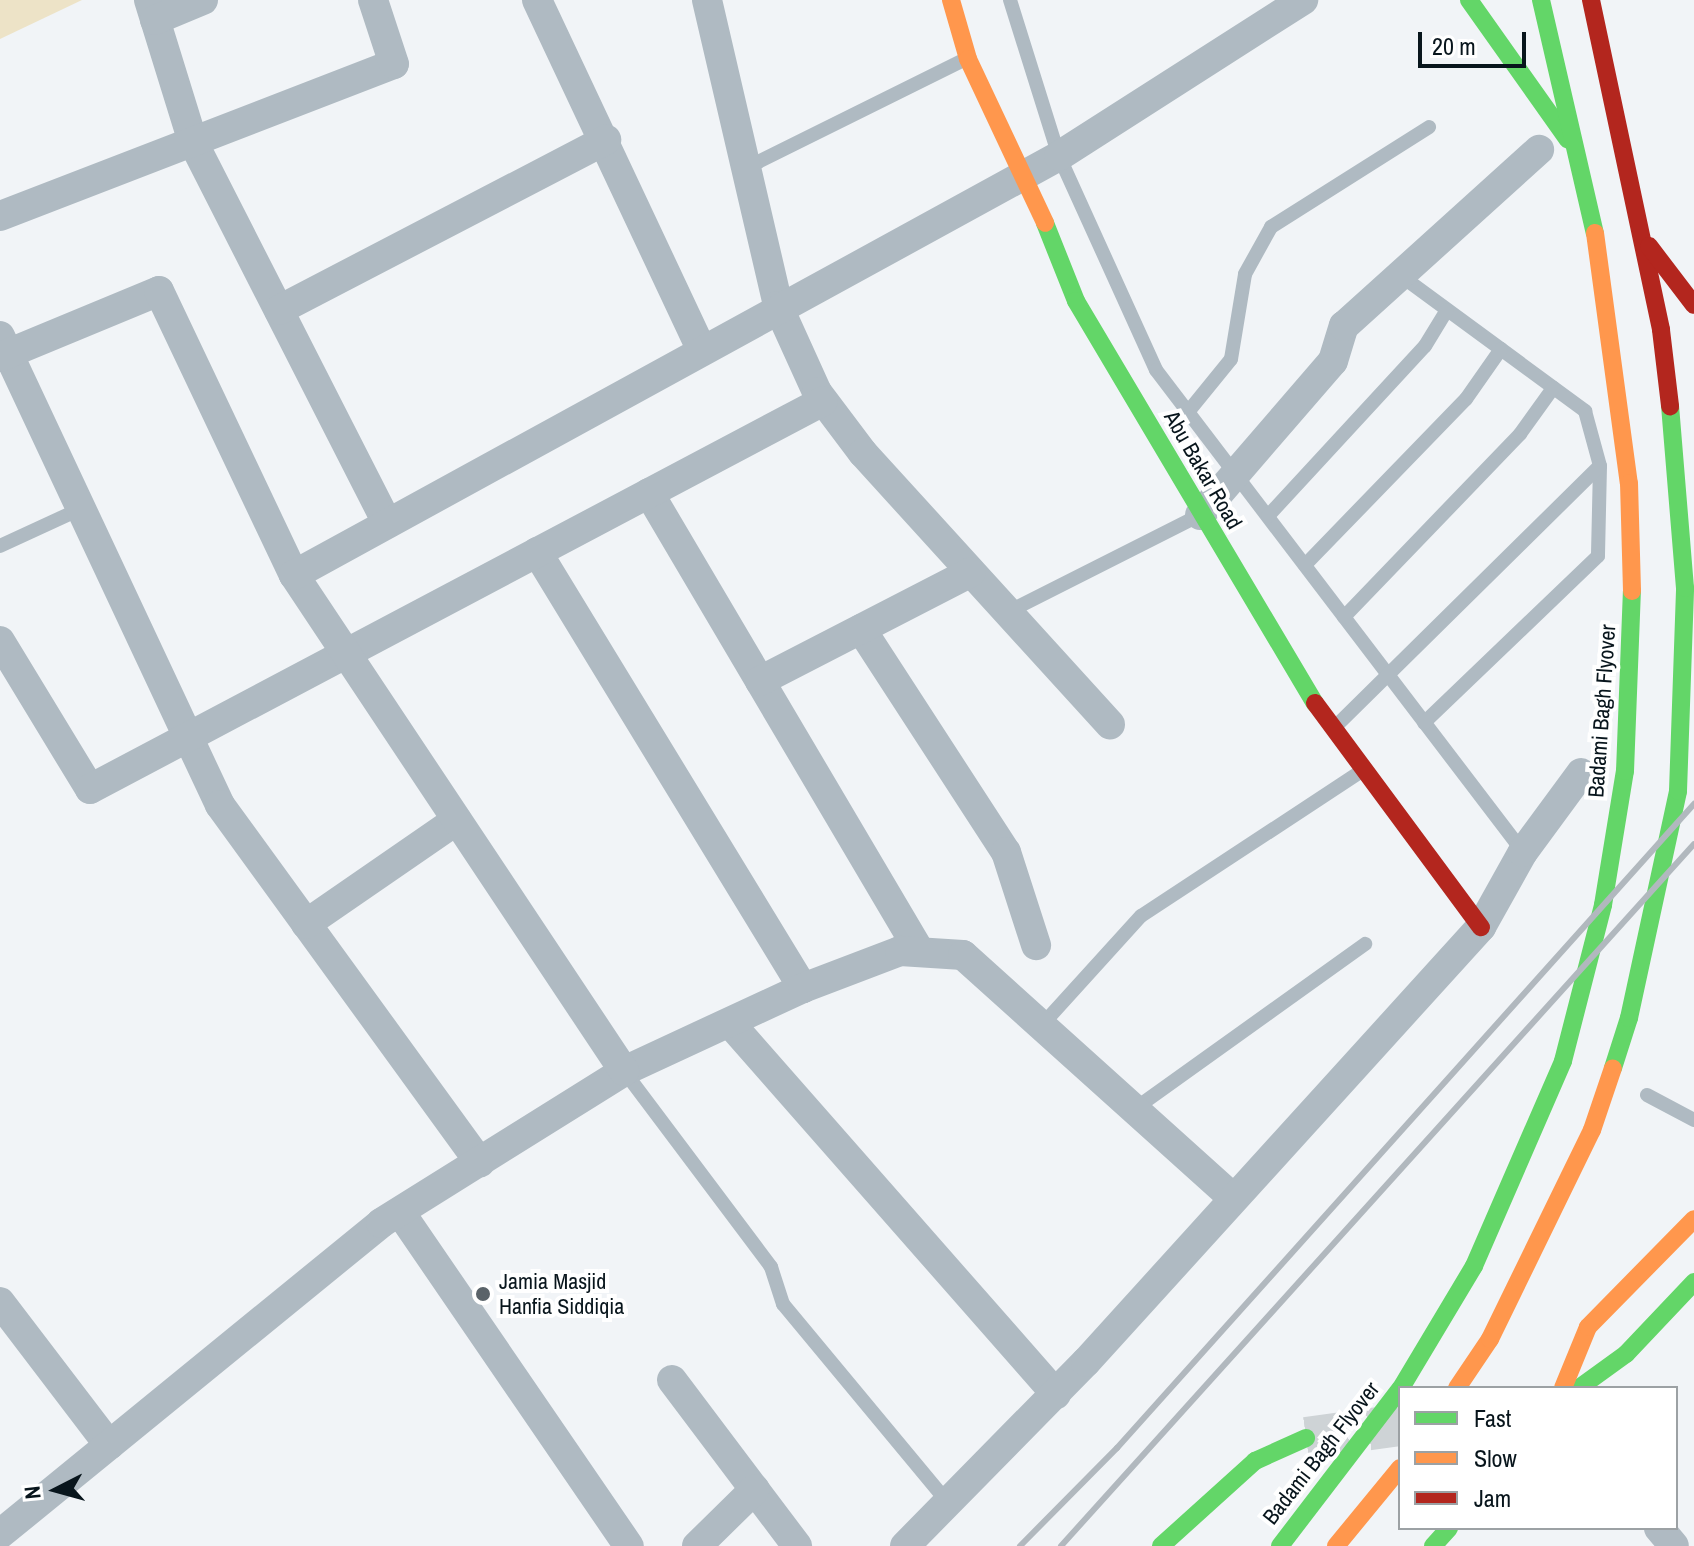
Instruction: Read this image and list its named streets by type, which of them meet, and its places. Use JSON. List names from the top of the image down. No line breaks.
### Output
{"streets":{"street":["Abu Bakar Road","Badami Bagh Flyover"]},"places":["Jamia Masjid Hanfia Siddiqia"],"legend":["Fast","Slow","Jam"],"scale_bar":"20 m","north":"left"}
